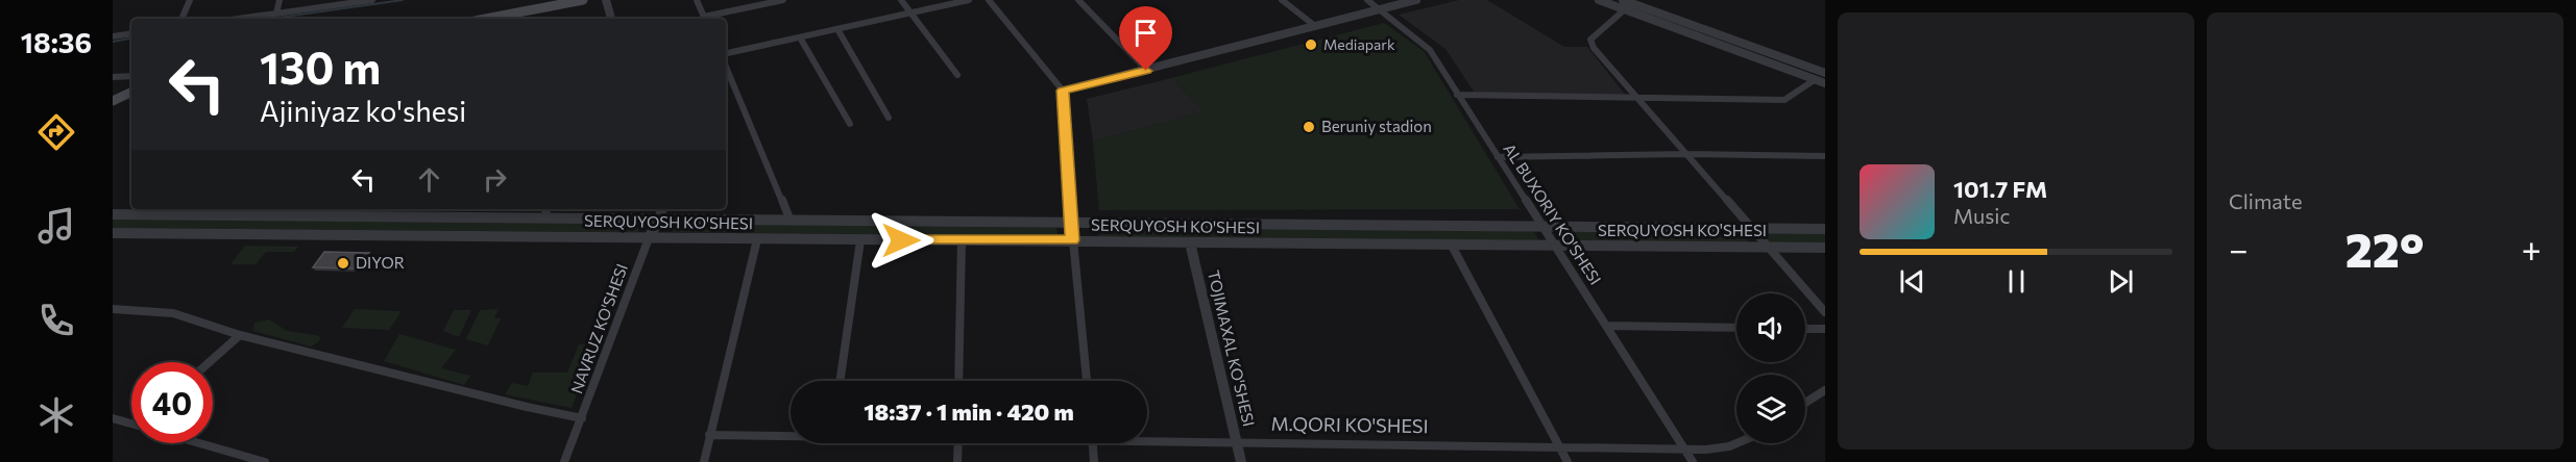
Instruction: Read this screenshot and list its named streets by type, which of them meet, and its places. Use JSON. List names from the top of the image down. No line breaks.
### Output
{"streets":{"street":["AL BUXORIY KO'SHESI","SERQUYOSH KO'SHESI","NAVRUZ KO'SHESI","TOJIMAXAL KO'SHESI","M.QORI KO'SHESI"]},"crossings":[["AL BUXORIY KO'SHESI","SERQUYOSH KO'SHESI"],["AL BUXORIY KO'SHESI","M.QORI KO'SHESI"],["SERQUYOSH KO'SHESI","NAVRUZ KO'SHESI"],["SERQUYOSH KO'SHESI","TOJIMAXAL KO'SHESI"],["TOJIMAXAL KO'SHESI","M.QORI KO'SHESI"]],"places":["Mediapark","Beruniy stadion","DIYOR"],"page":{"tabs":"18:36","tile":"Climate","turn":["130 m","Ajiniyaz ko'shesi"],"song":["101.7 FM","Music"],"heat":["−","22°","+"],"limit":"40","trip":"18:37 · 1 min · 420 m"}}
